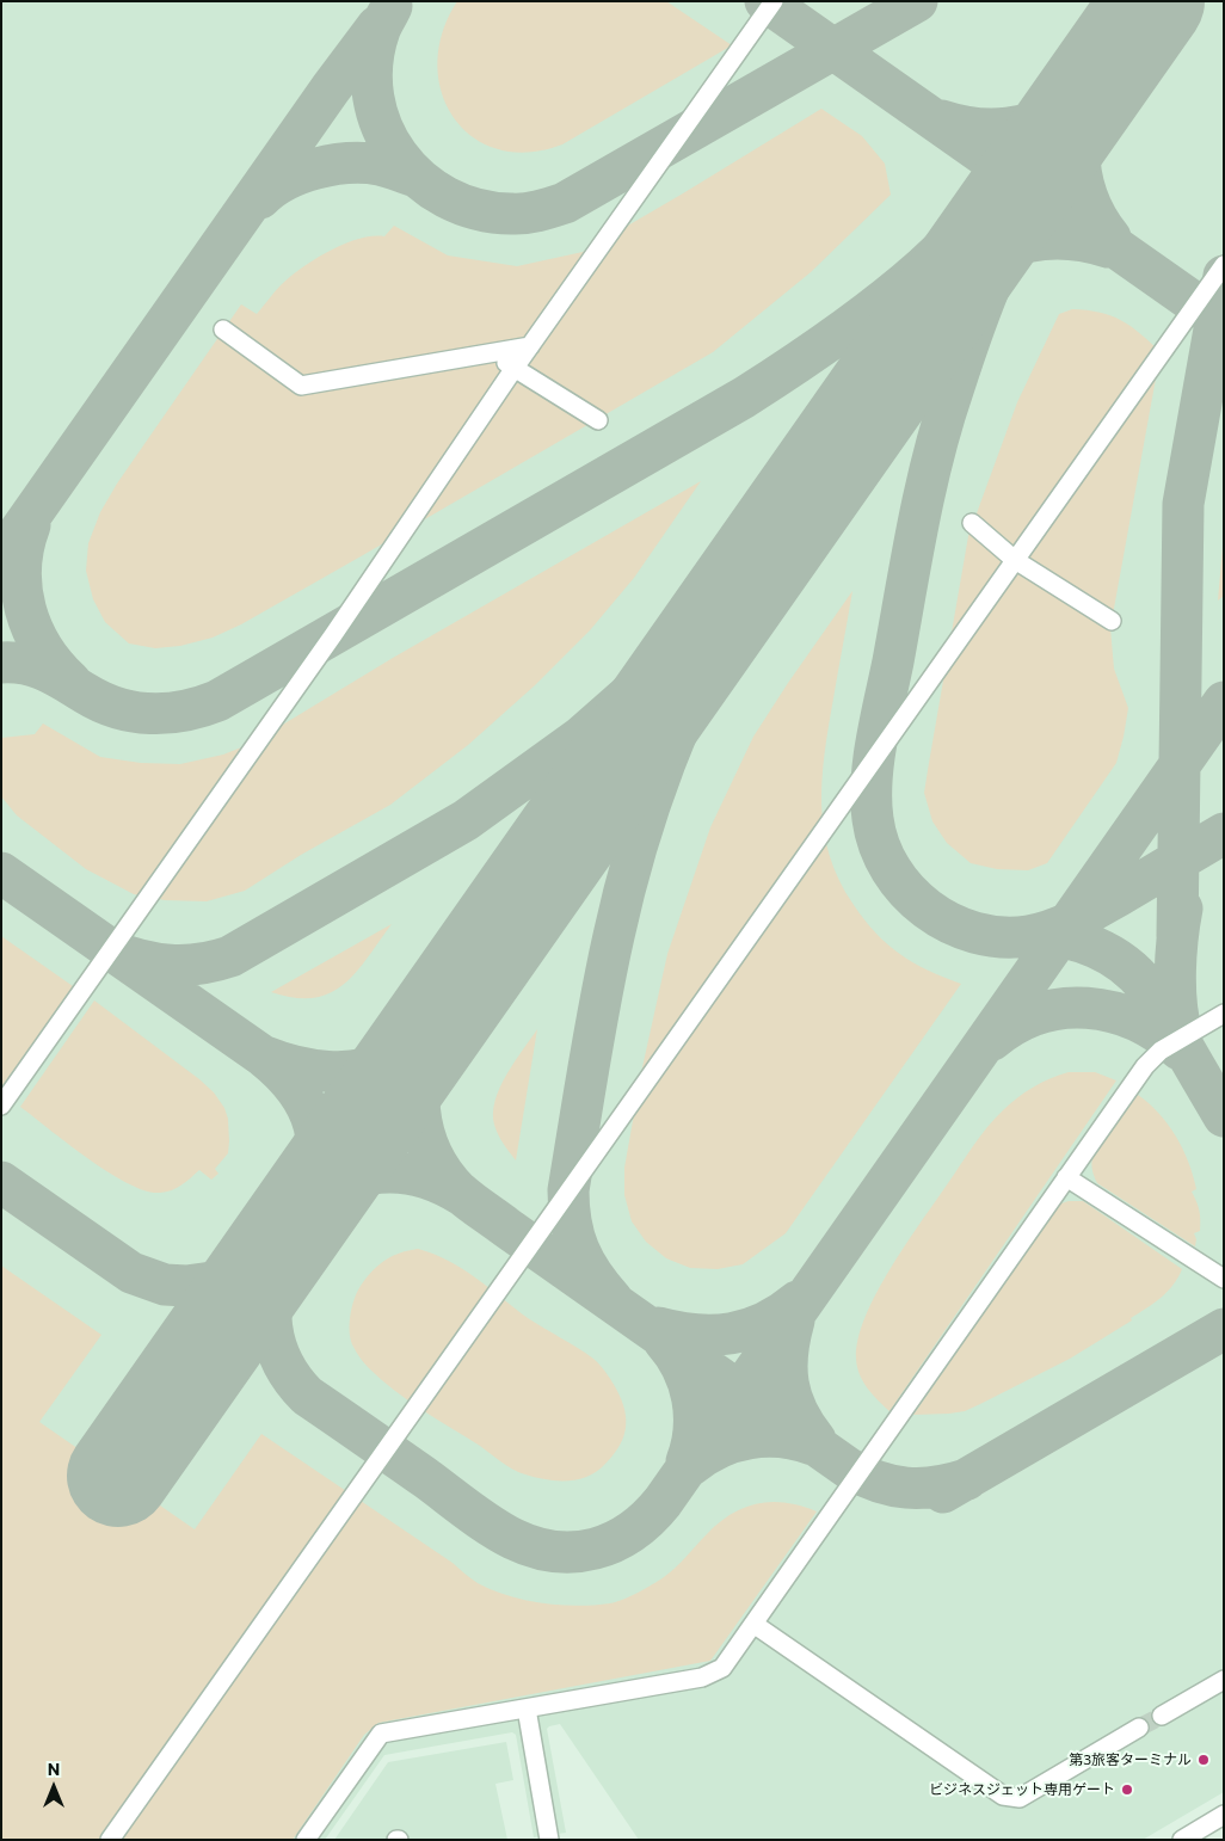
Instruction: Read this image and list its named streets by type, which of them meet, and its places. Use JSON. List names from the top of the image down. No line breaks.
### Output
{"places":["第3旅客ターミナル","ビジネスジェット専用ゲート"],"north":"top"}
